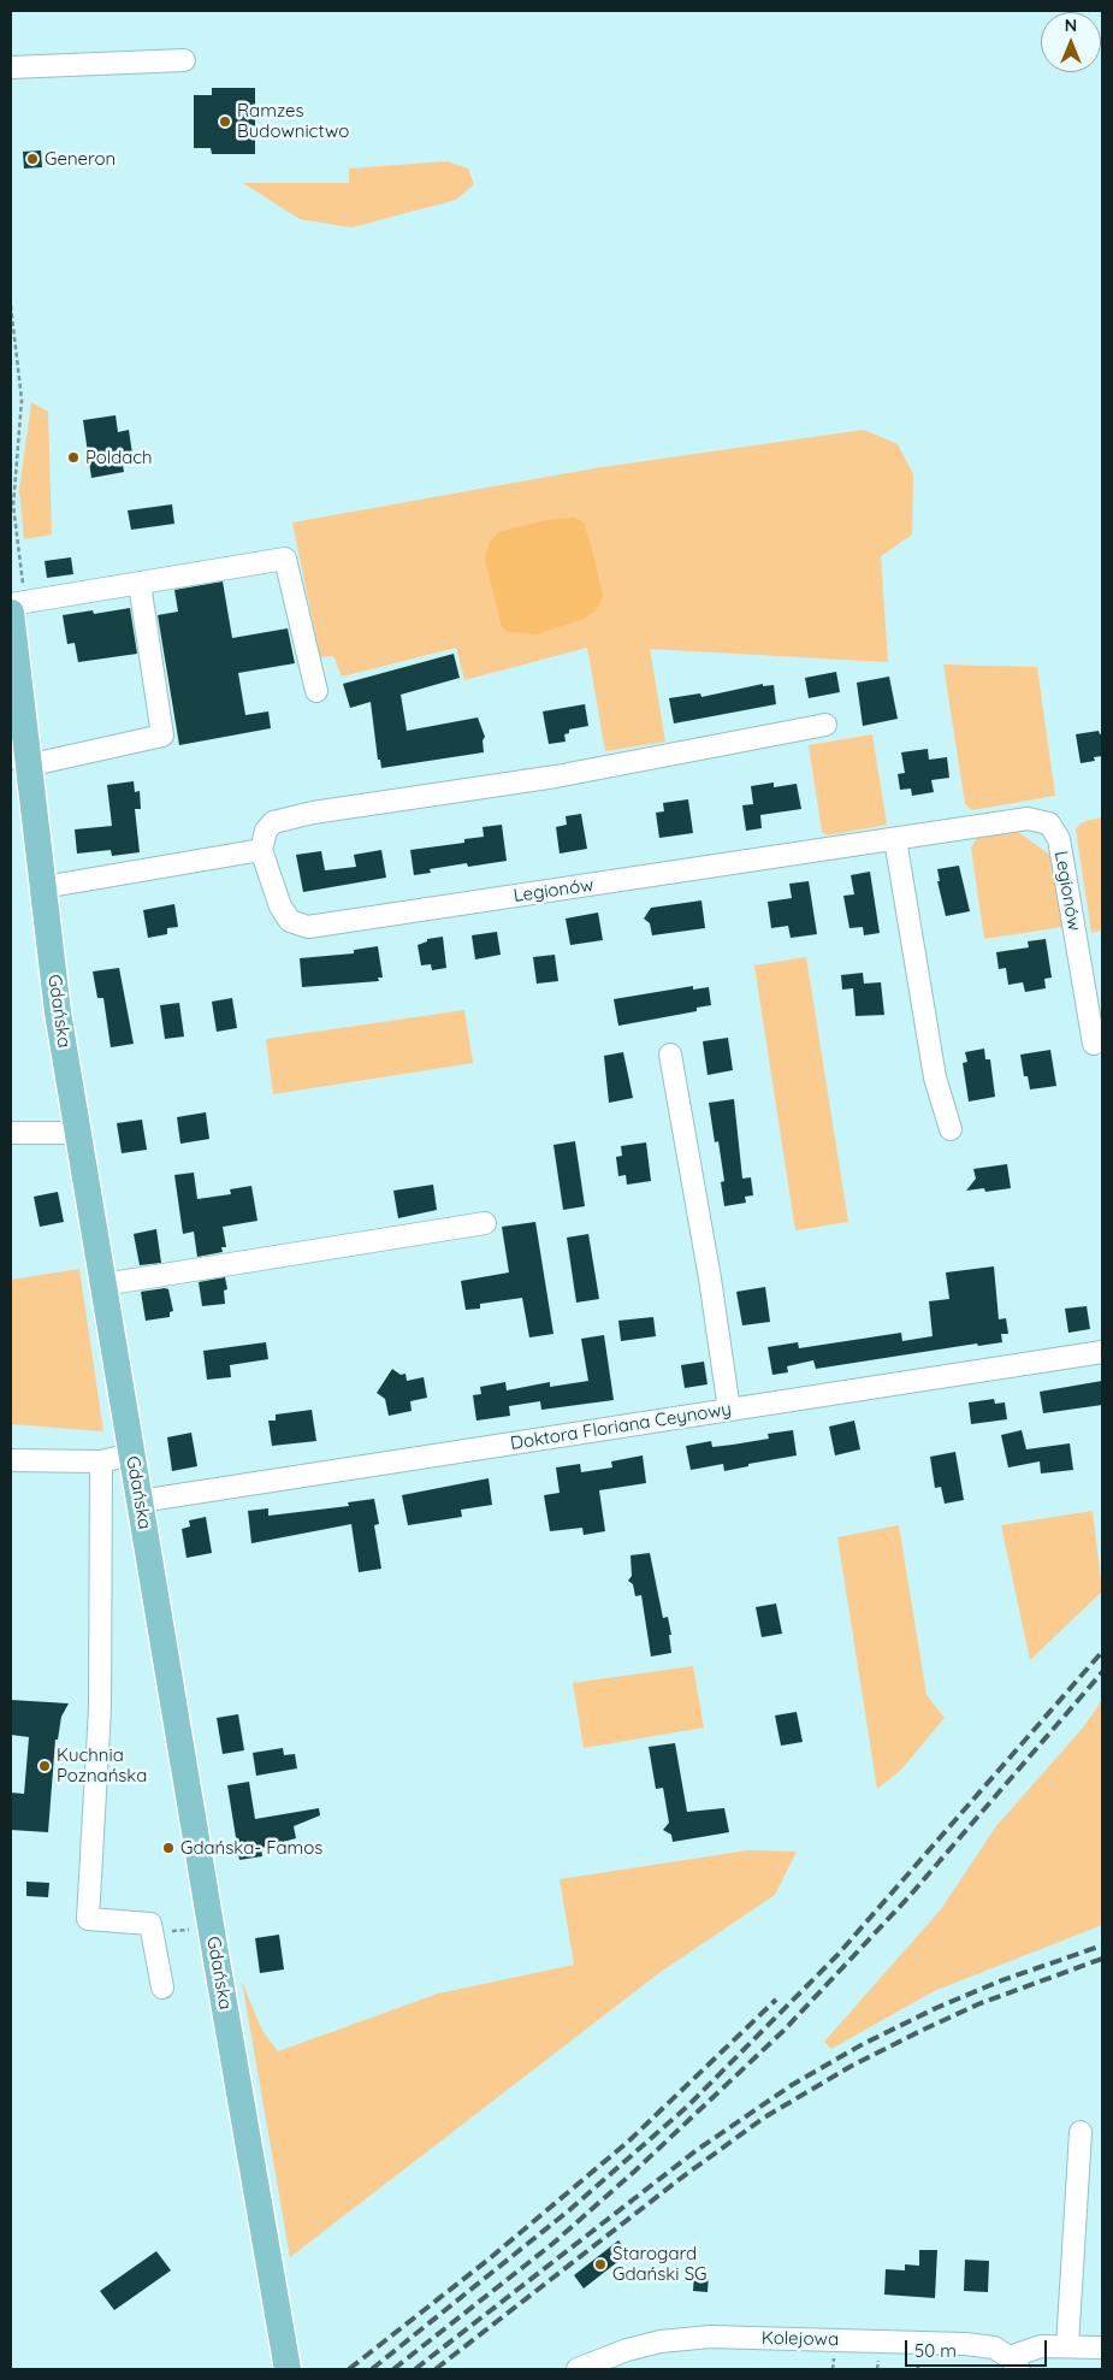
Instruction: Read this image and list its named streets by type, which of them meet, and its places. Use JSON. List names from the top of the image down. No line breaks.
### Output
{"streets":{"main road":["Gdańska"],"street":["Legionów","Doktora Floriana Ceynowy","Kolejowa"]},"crossings":[["Gdańska","Doktora Floriana Ceynowy"]],"places":["Ramzes Budownictwo","Generon","Poldach","Kuchnia Poznańska","Gdańska- Famos","Starogard Gdański SG"],"scale_bar":"50 m","north":"top"}
